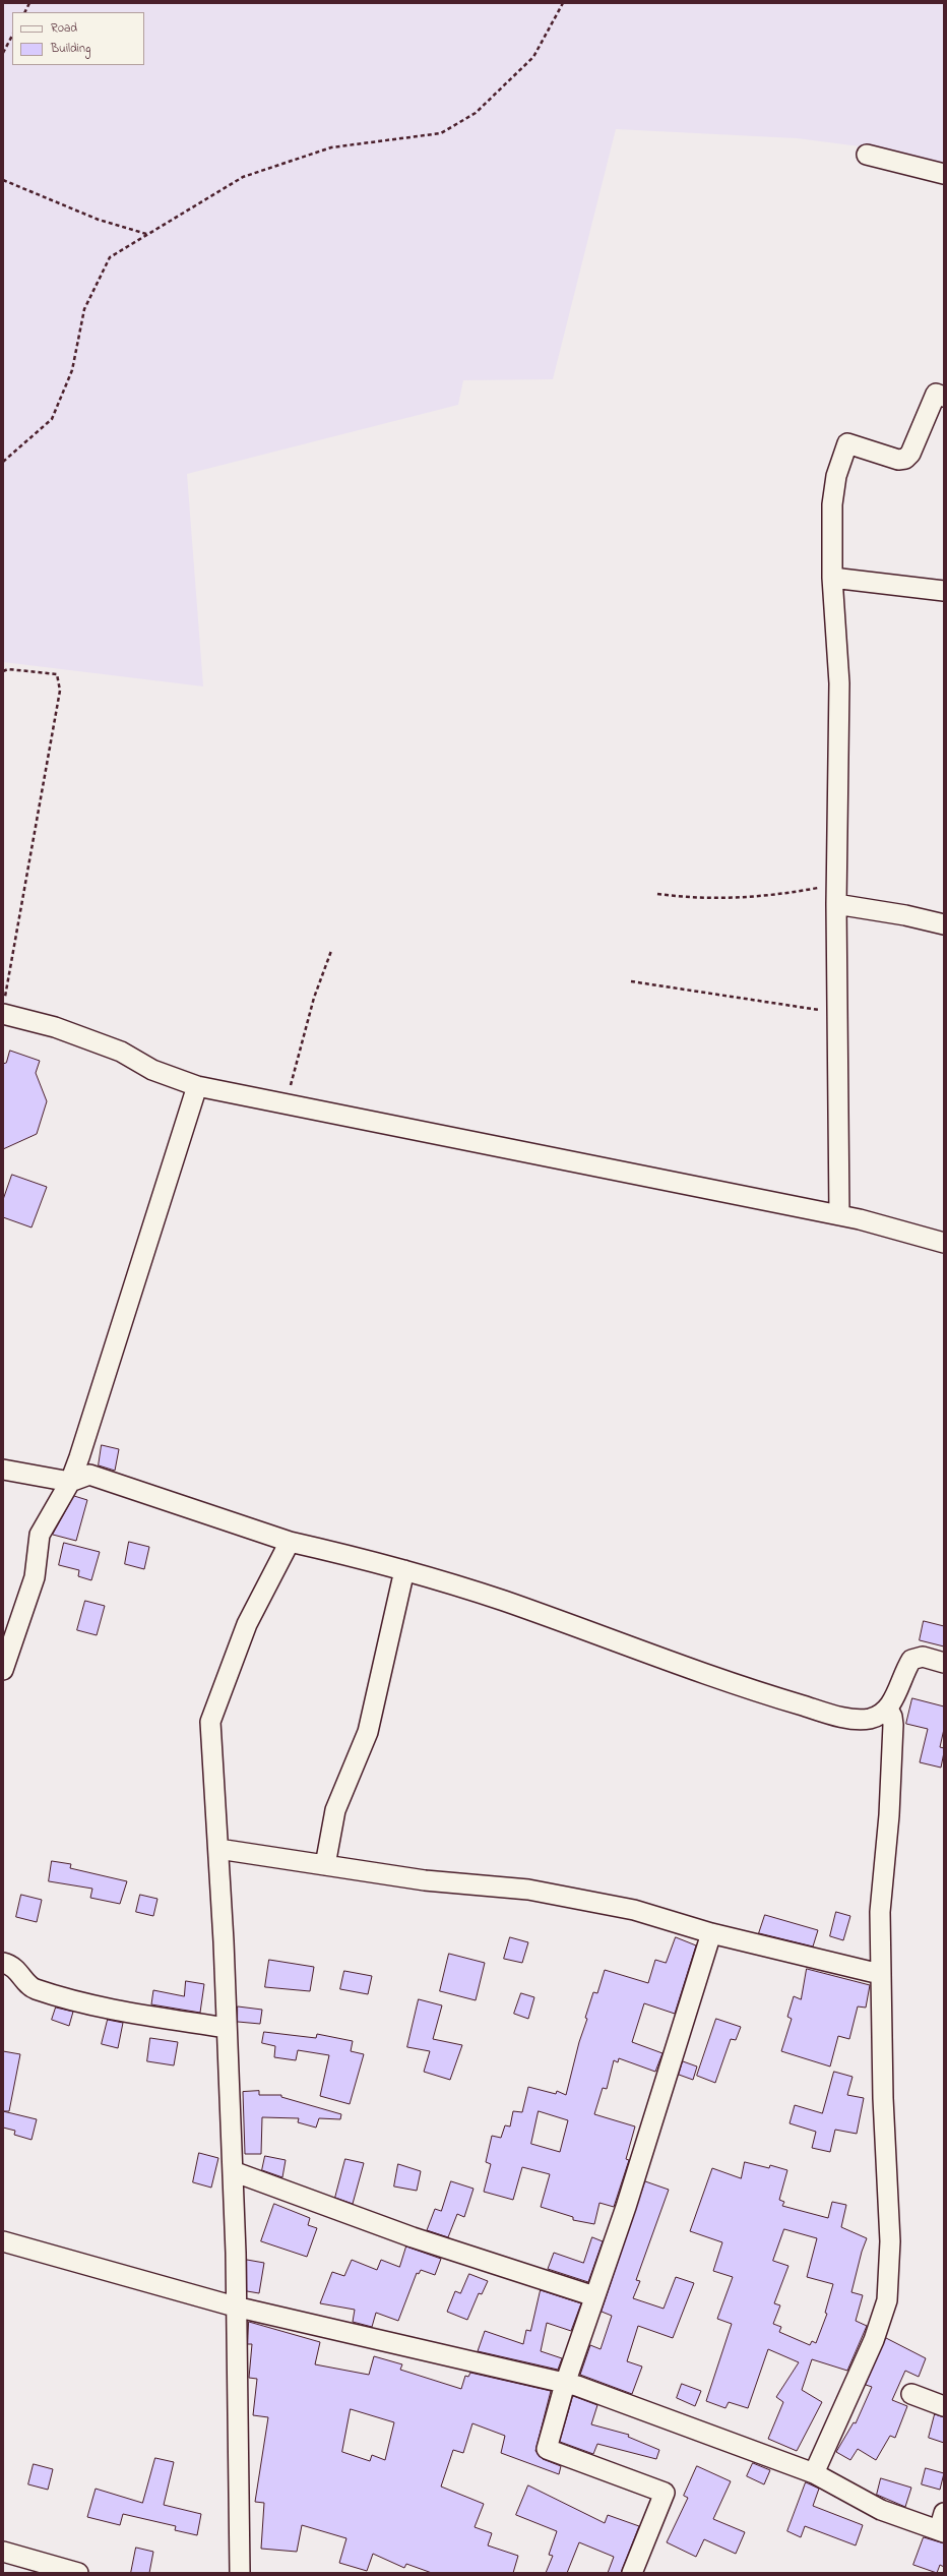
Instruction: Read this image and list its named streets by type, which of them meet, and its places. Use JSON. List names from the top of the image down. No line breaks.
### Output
{"legend":["Road","Building"]}
